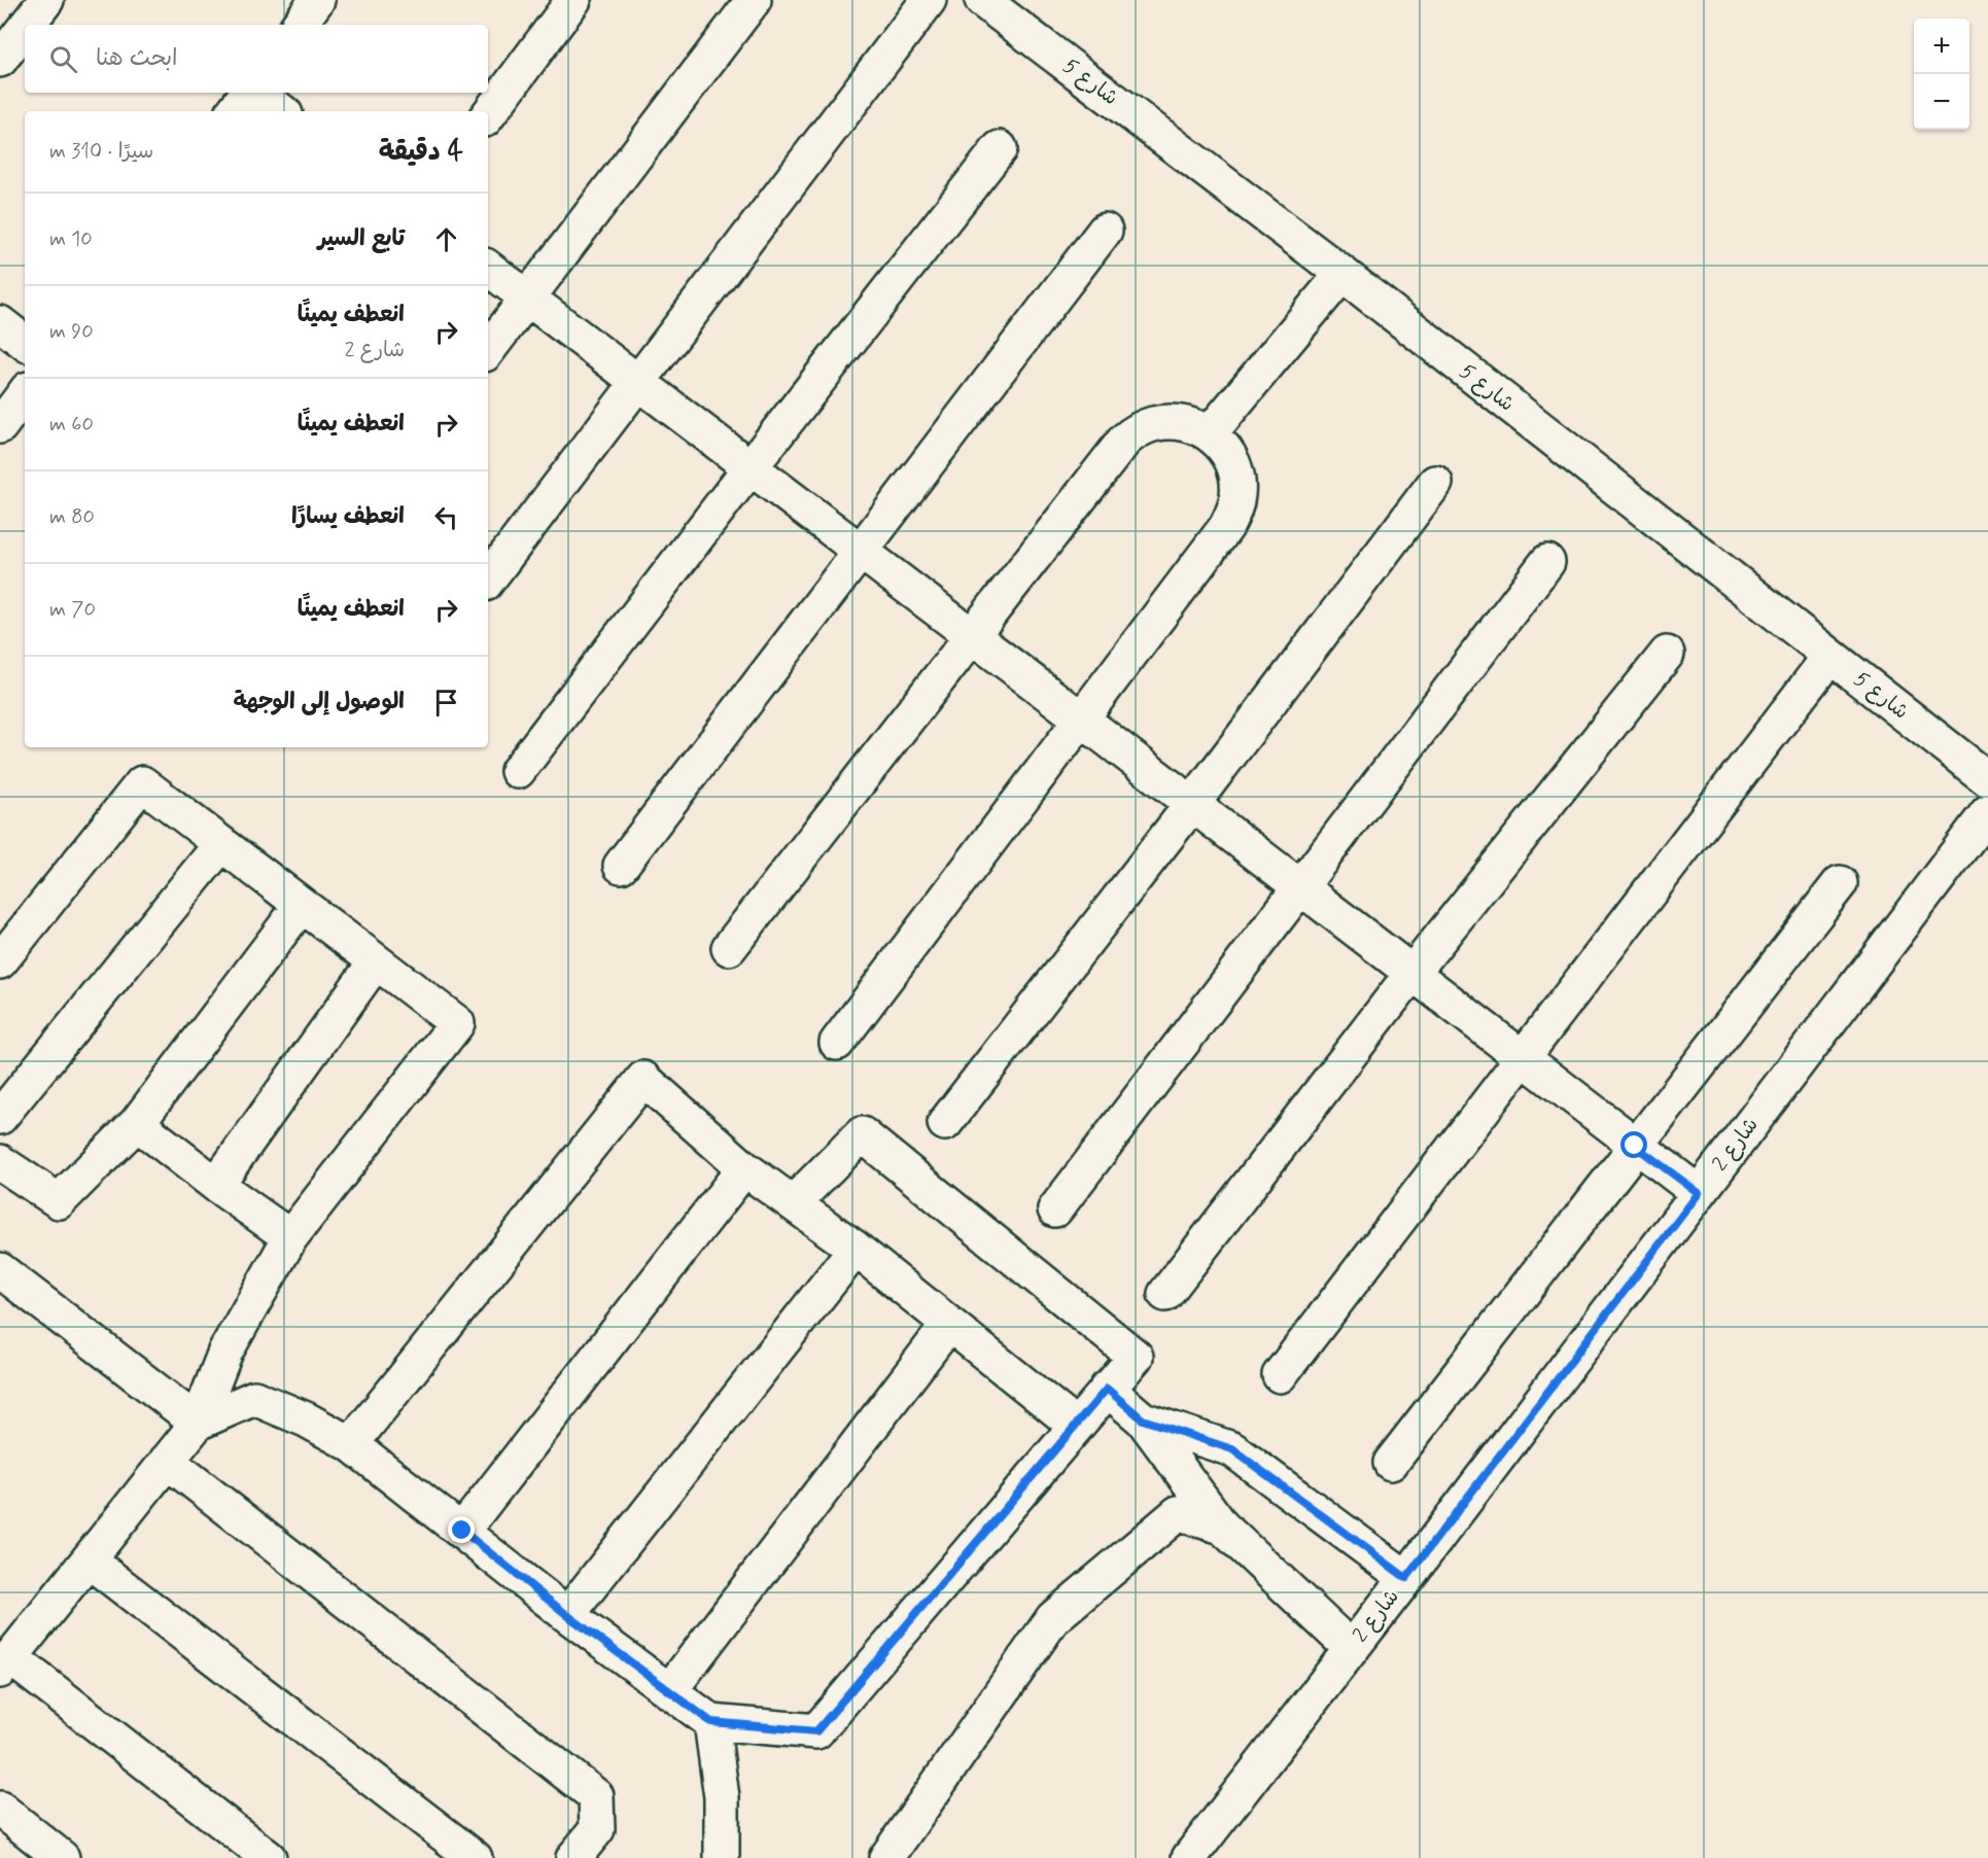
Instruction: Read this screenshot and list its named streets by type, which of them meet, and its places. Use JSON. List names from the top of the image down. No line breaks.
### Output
{"streets":{"street":["شارع 5","شارع 2"]},"page":{"map_buttons":["+","−"],"search":"ابحث هنا","heading":["4 دقيقة","سيرًا · 310 m"],"list":[["تابع السير","10 m"],["انعطف يمينًا","شارع 2","90 m"],["انعطف يمينًا","60 m"],["انعطف يسارًا","80 m"],["انعطف يمينًا","70 m"],"الوصول إلى الوجهة"]}}
